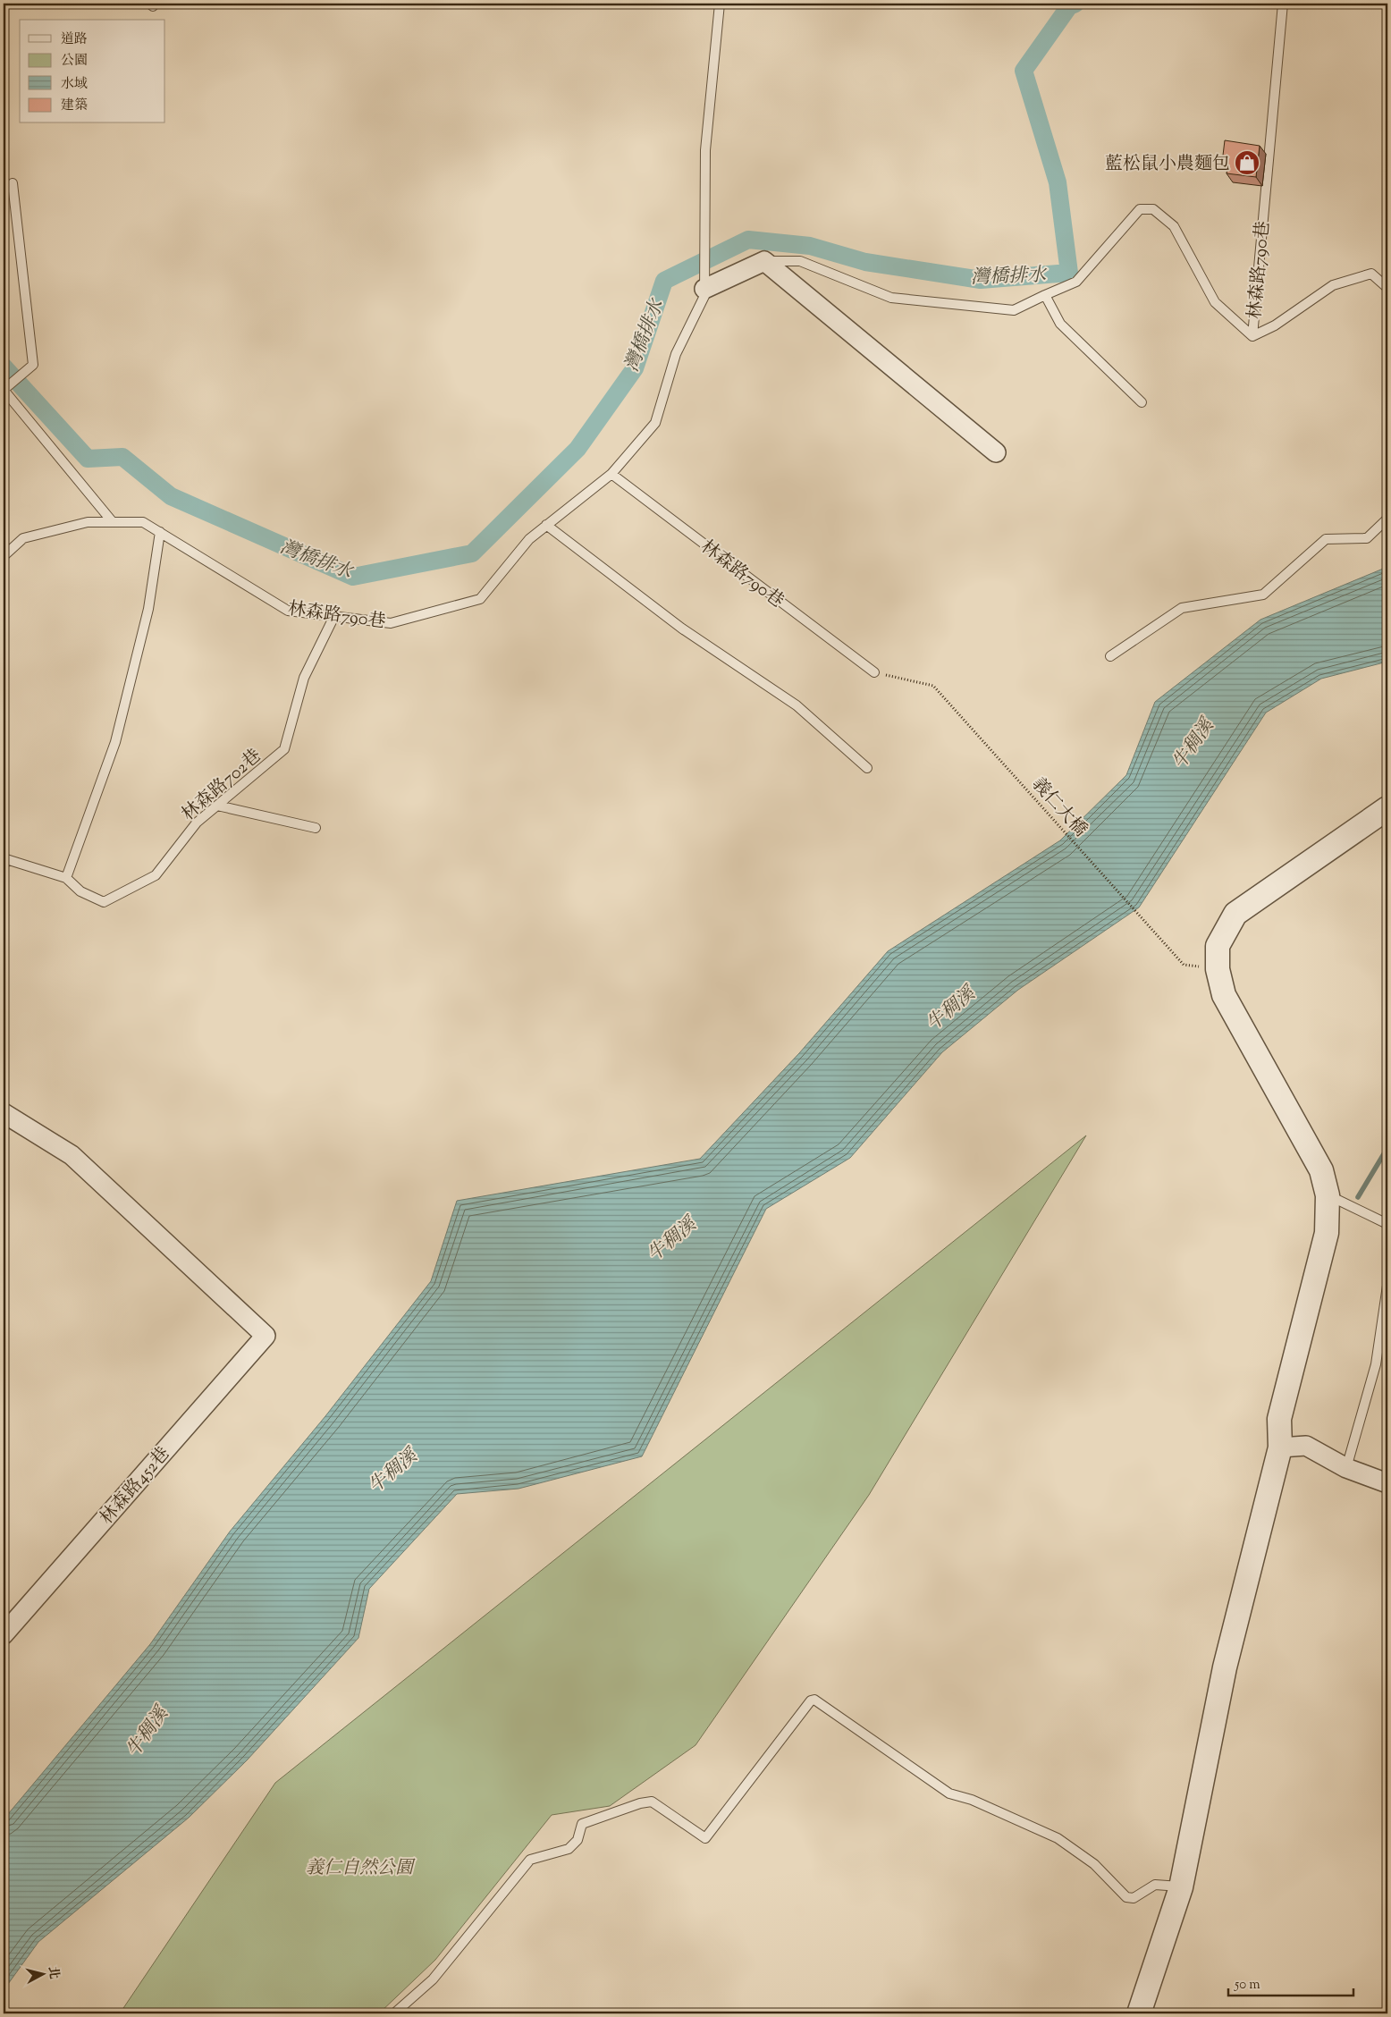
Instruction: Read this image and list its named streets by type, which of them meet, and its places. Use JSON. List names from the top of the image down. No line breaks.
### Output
{"streets":{"street":["林森路790巷","林森路452巷"],"lane":["林森路702巷"],"path":["義仁大橋"]},"crossings":[["林森路790巷","林森路702巷"],["林森路790巷","義仁大橋"]],"water":["灣橋排水","牛稠溪"],"parks":["義仁自然公園"],"places":{"shop":["藍松鼠小農麵包"]},"legend":["道路","公園","水域","建築"],"scale_bar":"50 m","north":"right"}
